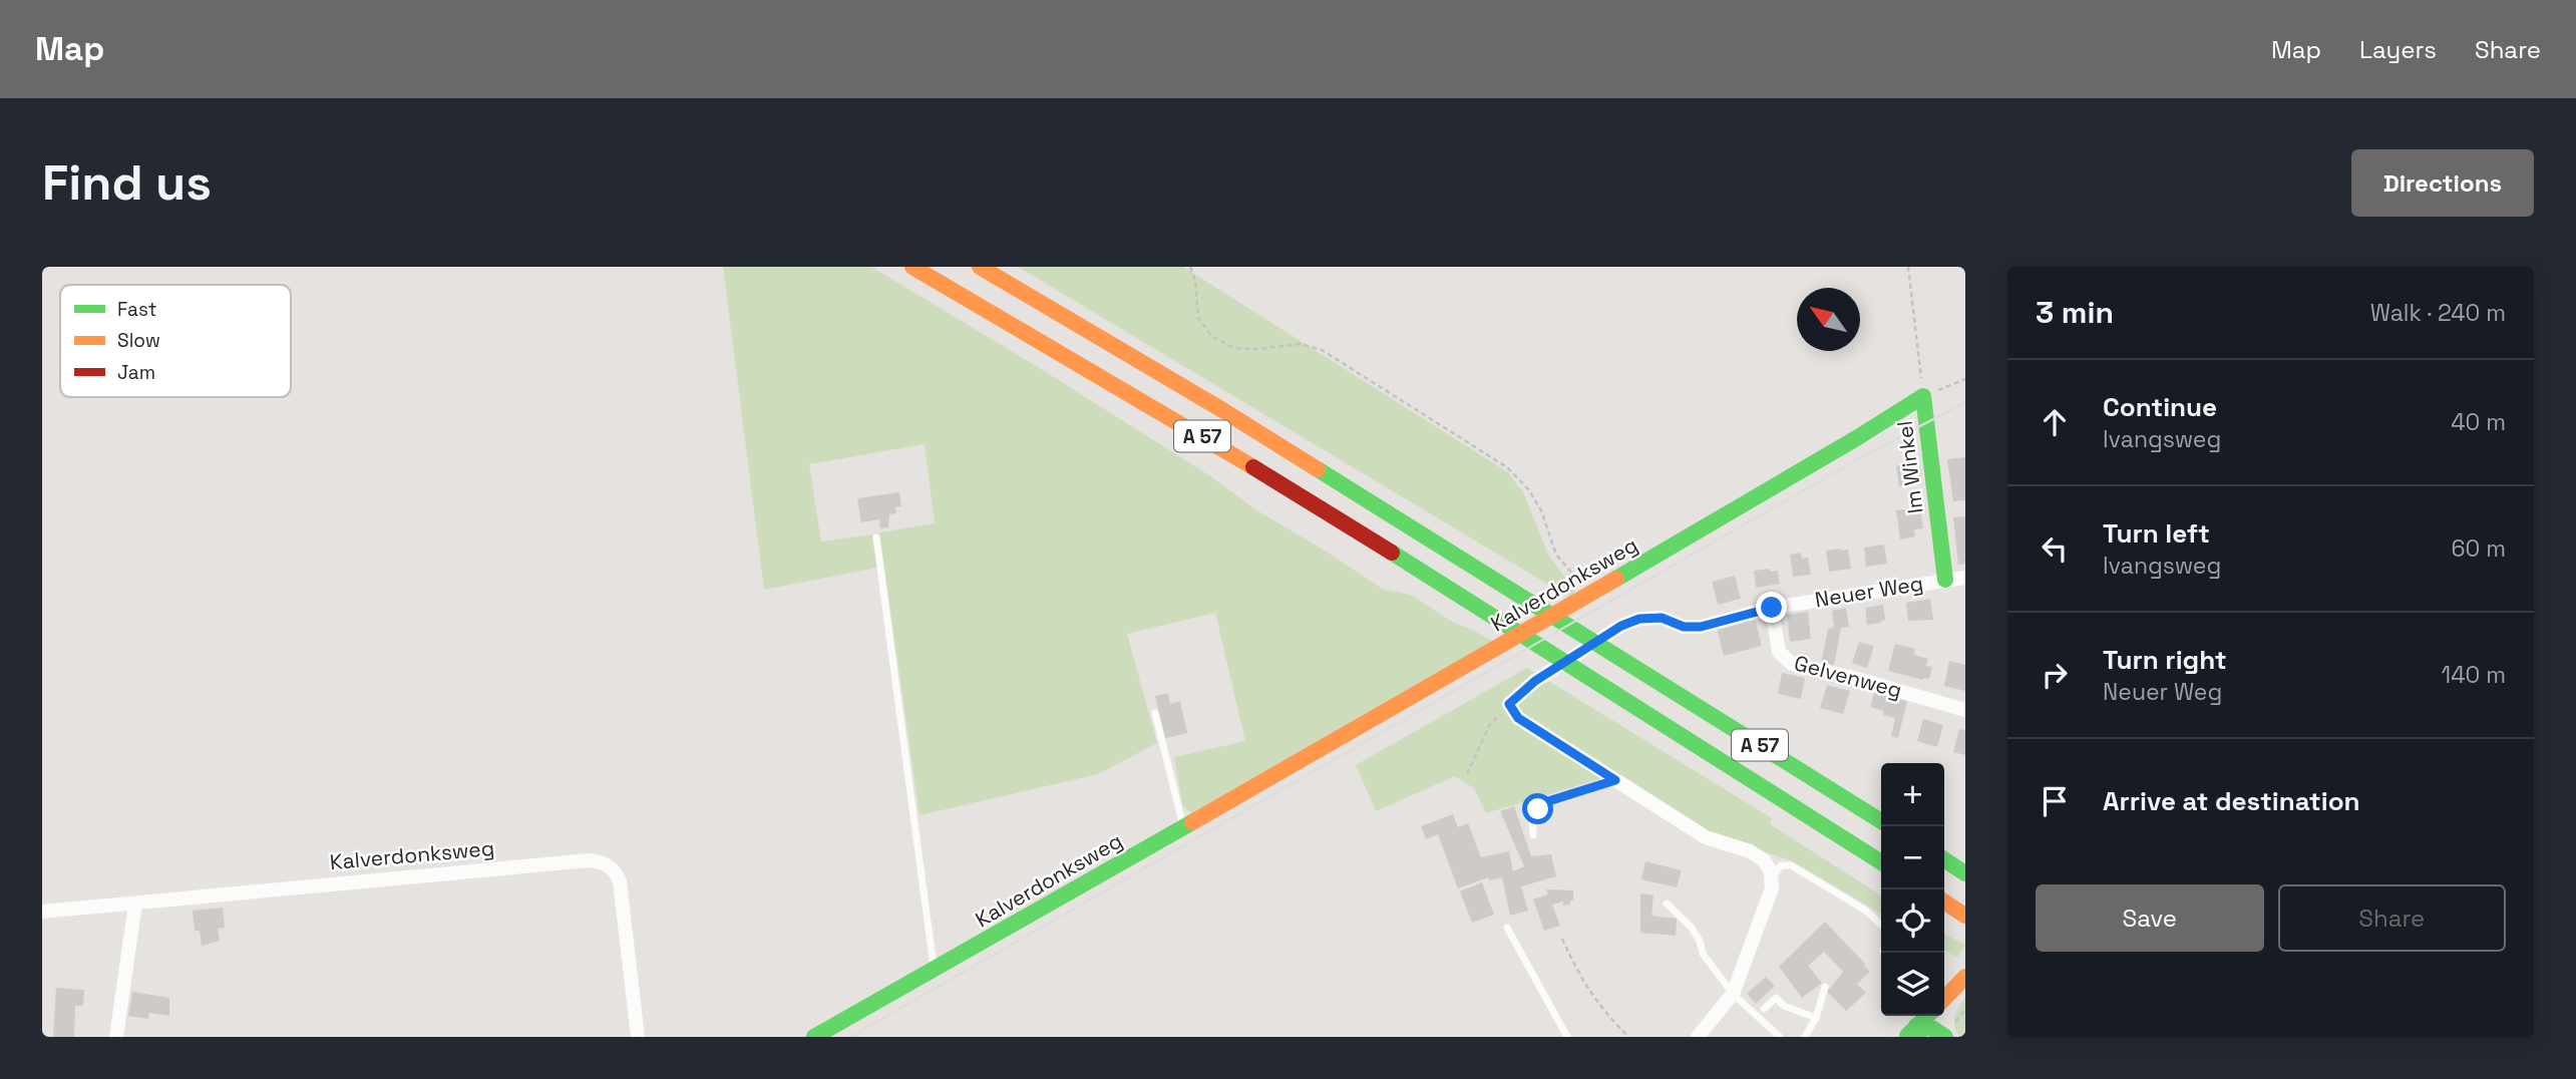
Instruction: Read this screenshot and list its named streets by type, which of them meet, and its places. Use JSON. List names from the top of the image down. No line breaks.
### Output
{"streets":{"main road":["A 57","Im Winkel","Kalverdonksweg"],"street":["Neuer Weg","Gelvenweg"]},"crossings":[["Im Winkel","Kalverdonksweg"],["Im Winkel","Neuer Weg"],["Neuer Weg","Gelvenweg"]],"legend":["Fast","Slow","Jam"],"north":"top left","page":{"header":"Map","nav":["Map","Layers","Share"],"buttons":["Directions",["Save","Share"]],"title":"Find us","heading":["3 min","Walk · 240 m"],"list":[["Continue","Ivangsweg","40 m"],["Turn left","Ivangsweg","60 m"],["Turn right","Neuer Weg","140 m"],"Arrive at destination"],"map_buttons":["+","−"]}}
